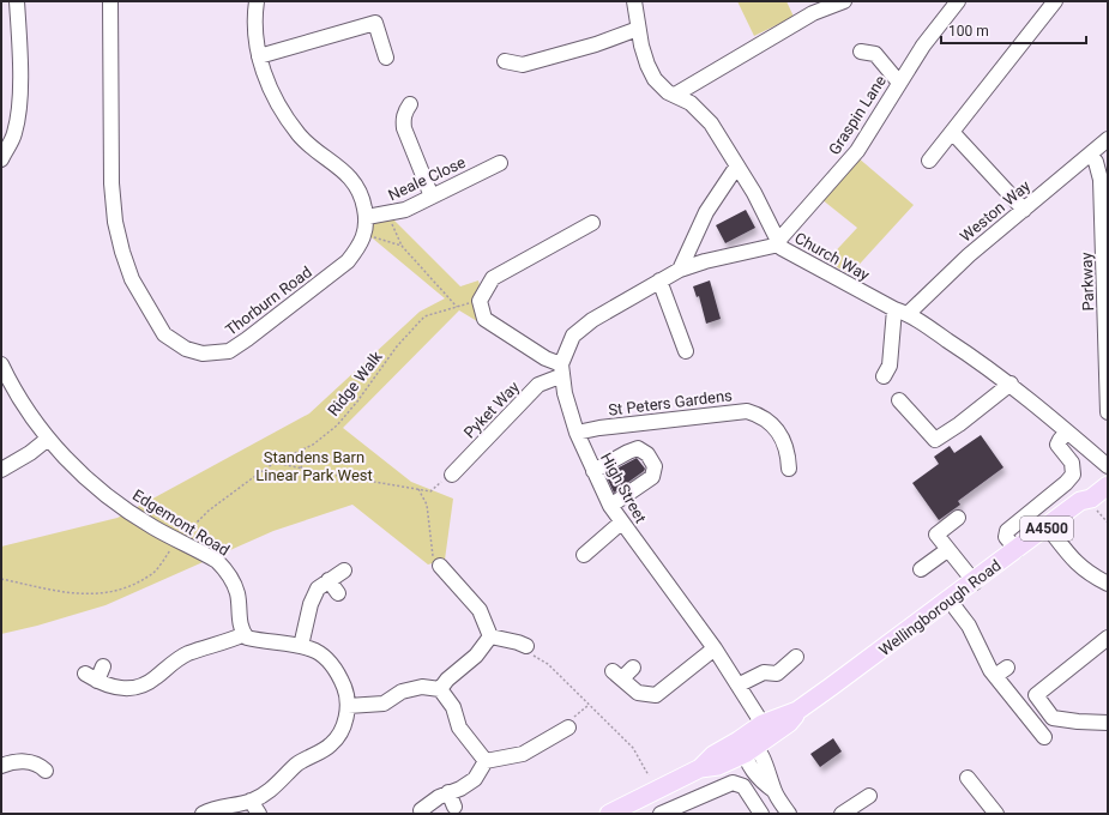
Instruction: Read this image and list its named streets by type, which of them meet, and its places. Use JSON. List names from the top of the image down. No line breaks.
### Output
{"streets":{"main road":["A4500","Wellingborough Road"],"street":["Graspin Lane","Neale Close","Weston Way","Church Way","Parkway","Thorburn Road","St Peters Gardens","Pyket Way","High Street","Edgemont Road"],"path":["Ridge Walk"]},"crossings":[["Graspin Lane","Church Way"],["Neale Close","Thorburn Road"],["Weston Way","Church Way"],["Weston Way","Parkway"],["Ridge Walk","Edgemont Road"],["St Peters Gardens","High Street"],["Pyket Way","High Street"],["High Street","Wellingborough Road"]],"parks":["Standens Barn Linear Park West"],"scale_bar":"100 m"}
